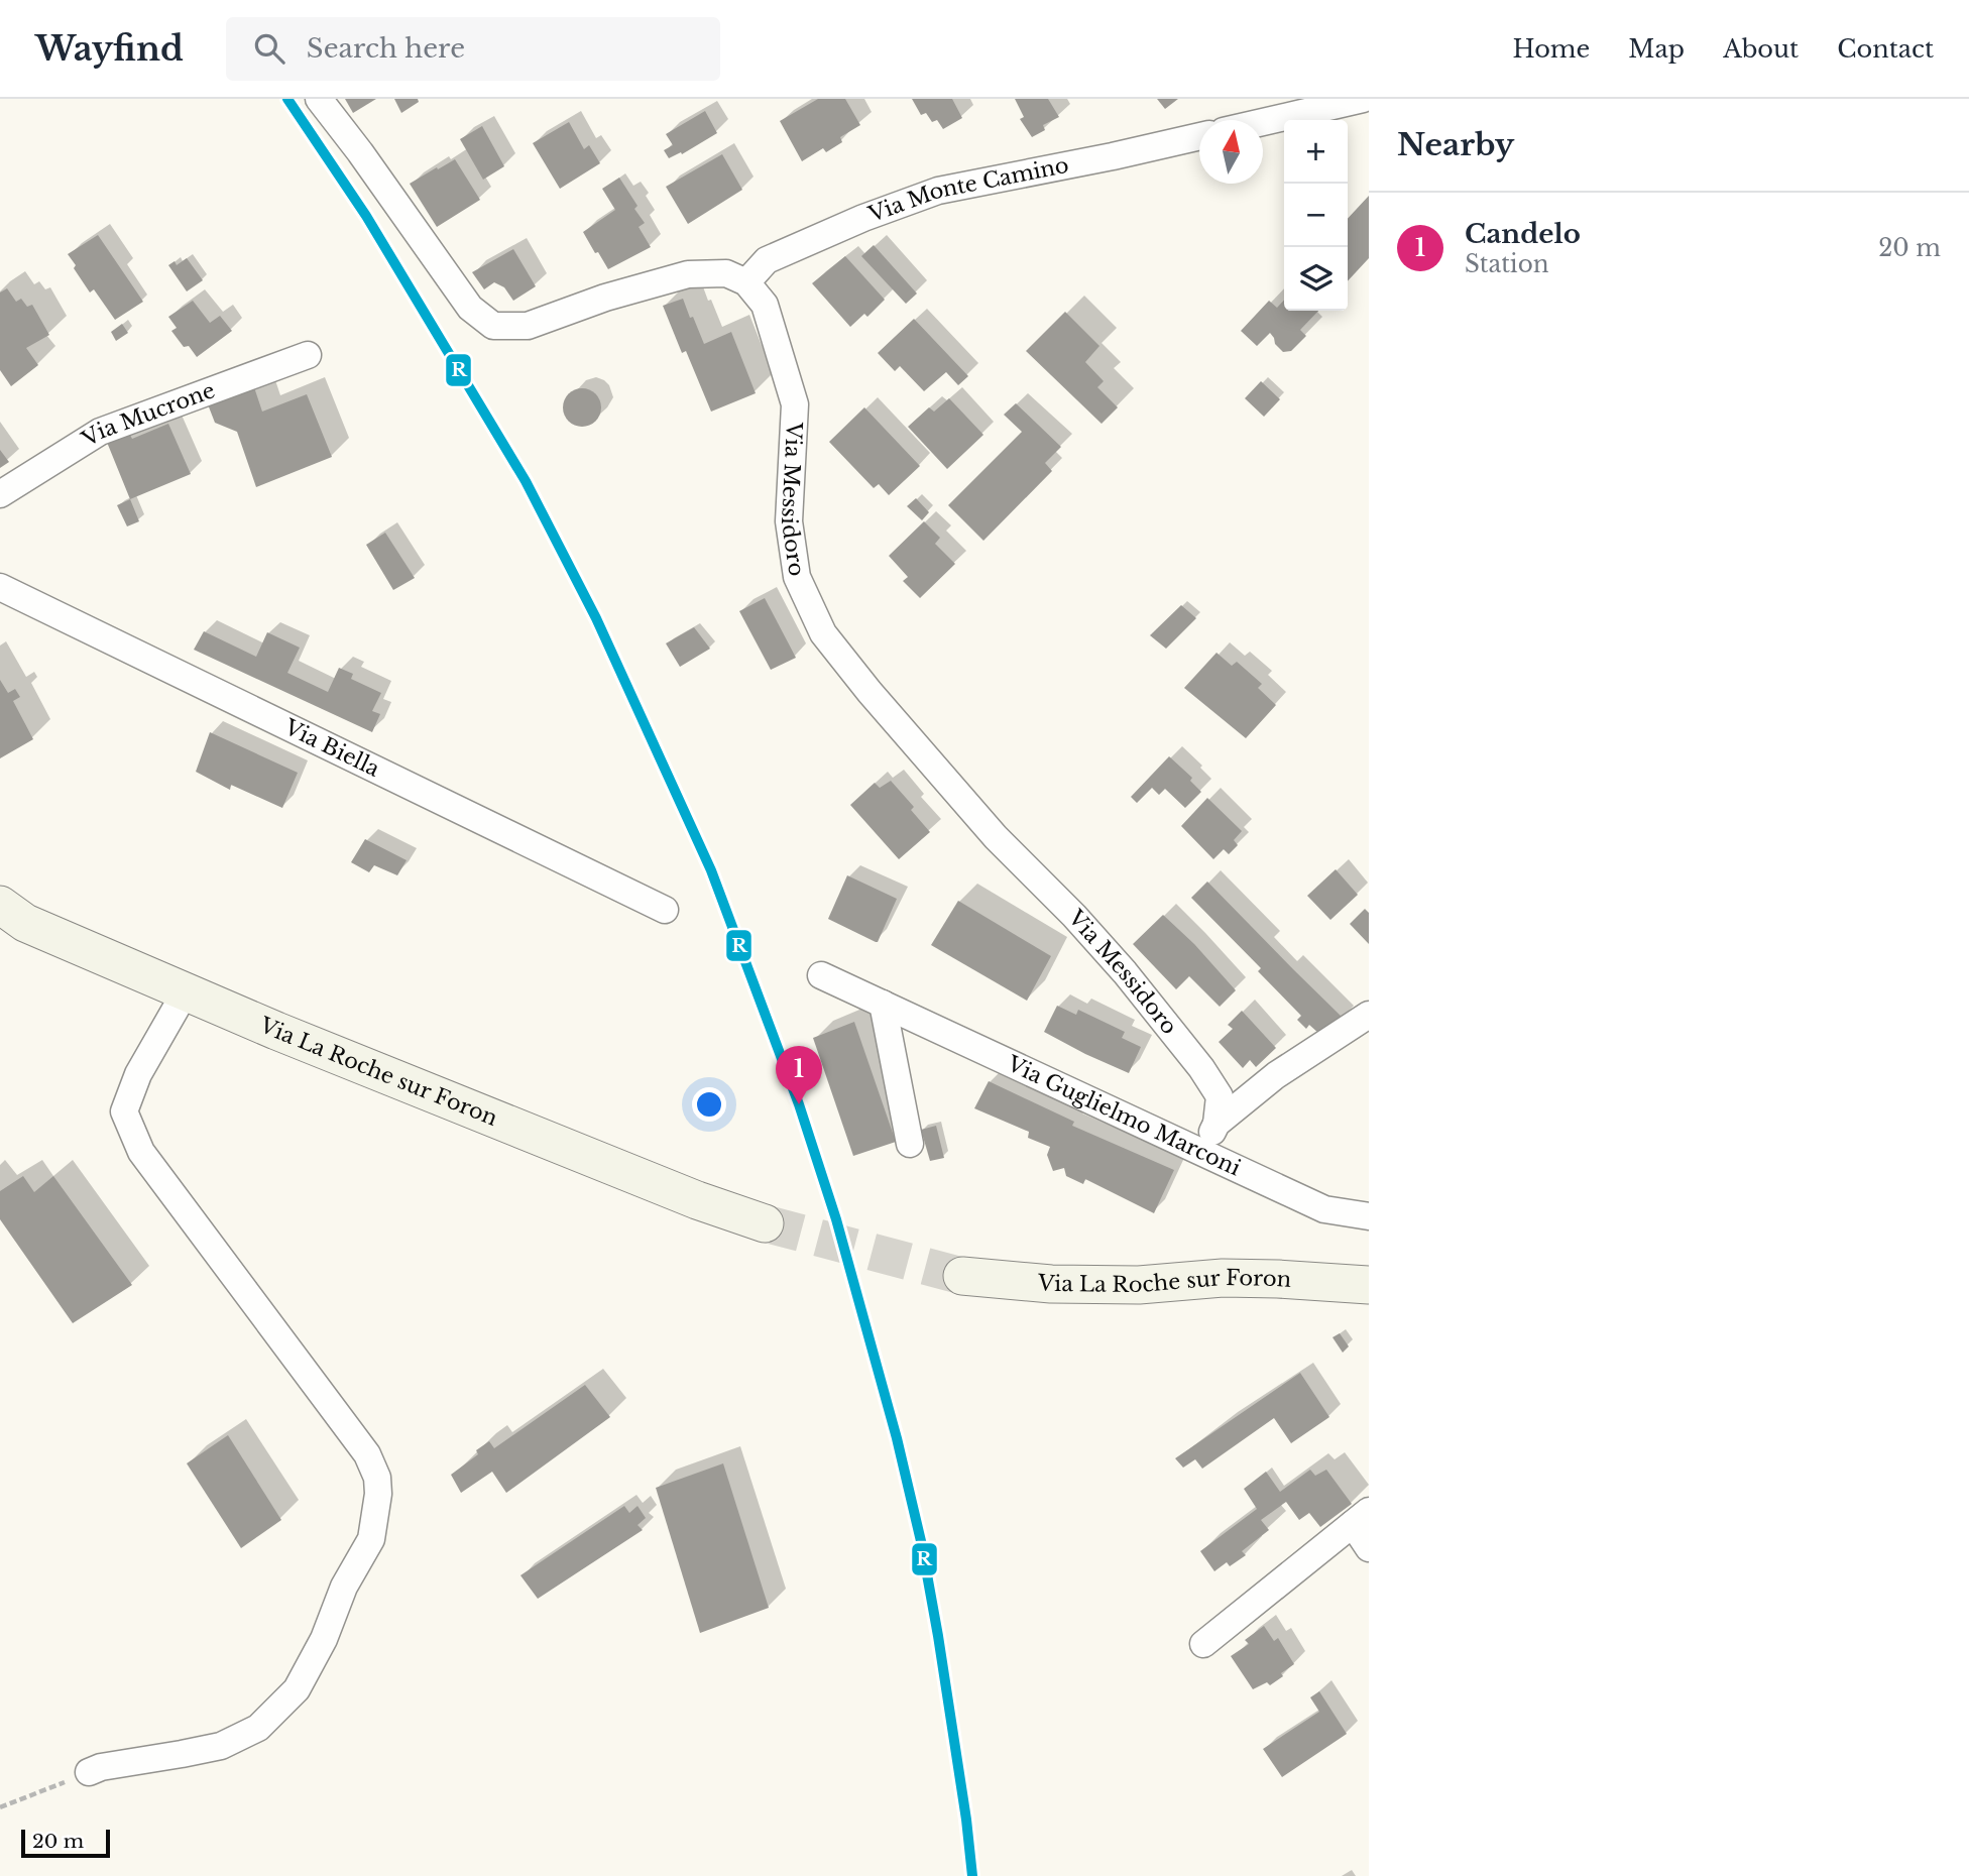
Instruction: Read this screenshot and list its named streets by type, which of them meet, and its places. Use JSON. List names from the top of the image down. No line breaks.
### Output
{"streets":{"street":["Via Monte Camino","Via Mucrone","Via Messidoro","Via Biella","Via La Roche sur Foron","Via Guglielmo Marconi"]},"crossings":[["Via Monte Camino","Via Messidoro"]],"lines":["transit line R"],"scale_bar":"20 m","north":"top","page":{"header":"Wayfind","search":"Search here","nav":["Home","Map","About","Contact"],"heading":"Nearby","map_buttons":["+","−"],"list":[{"mark":"1","name":"Candelo","note":"Station","value":"20 m"}],"pins":"1","scale":"20 m"}}
